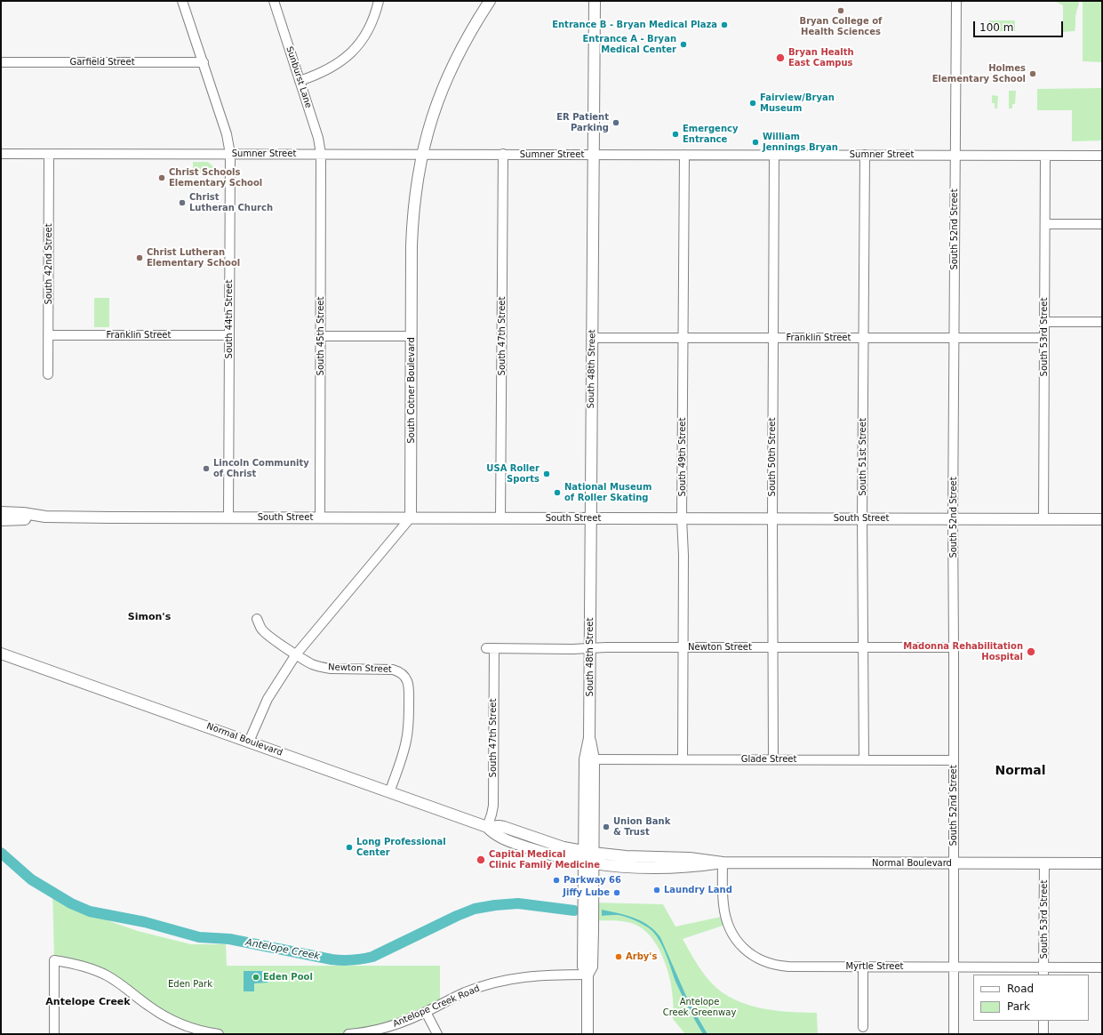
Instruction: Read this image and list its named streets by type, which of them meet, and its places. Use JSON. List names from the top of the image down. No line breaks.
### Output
{"streets":{"main road":["South 48th Street","South Cotner Boulevard","South Street","Normal Boulevard"],"street":["Garfield Street","Sunburst Lane","Sumner Street","South 52nd Street","South 42nd Street","South 44th Street","Franklin Street","South 45th Street","South 47th Street","South 53rd Street","South 49th Street","South 50th Street","South 51st Street","Newton Street","Glade Street","Myrtle Street","Antelope Creek Road"]},"crossings":[["Garfield Street","South 44th Street"],["Sunburst Lane","Sumner Street"],["Sunburst Lane","South 45th Street"],["Sumner Street","South 52nd Street"],["Sumner Street","South 42nd Street"],["Sumner Street","South 44th Street"],["Sumner Street","South 45th Street"],["Sumner Street","South 47th Street"],["Sumner Street","South 53rd Street"],["Sumner Street","South 48th Street"],["Sumner Street","South Cotner Boulevard"],["Sumner Street","South 49th Street"],["Sumner Street","South 50th Street"],["Sumner Street","South 51st Street"],["South 52nd Street","Franklin Street"],["South 52nd Street","South Street"],["South 52nd Street","Newton Street"],["South 52nd Street","Normal Boulevard"],["South 52nd Street","Glade Street"],["South 52nd Street","Myrtle Street"],["South 42nd Street","Franklin Street"],["South 44th Street","Franklin Street"],["South 44th Street","South Street"],["Franklin Street","South 53rd Street"],["Franklin Street","South 48th Street"],["Franklin Street","South 49th Street"],["Franklin Street","South 50th Street"],["Franklin Street","South 51st Street"],["South 45th Street","South Street"],["South 47th Street","South Street"],["South 47th Street","Newton Street"],["South 47th Street","Normal Boulevard"],["South 53rd Street","South Street"],["South 53rd Street","Normal Boulevard"],["South 53rd Street","Myrtle Street"],["South 48th Street","South Street"],["South 48th Street","Newton Street"],["South 48th Street","Normal Boulevard"],["South 48th Street","Glade Street"],["South 48th Street","Antelope Creek Road"],["South Cotner Boulevard","South Street"],["South 49th Street","South Street"],["South 49th Street","Newton Street"],["South 49th Street","Glade Street"],["South 50th Street","South Street"],["South 50th Street","Newton Street"],["South 50th Street","Glade Street"],["South 51st Street","South Street"],["South 51st Street","Newton Street"],["South 51st Street","Glade Street"],["Newton Street","Normal Boulevard"],["Normal Boulevard","Myrtle Street"]],"districts":["Simon's","Normal","Antelope Creek"],"water":["Antelope Creek"],"parks":["Eden Park","Antelope Creek Greenway"],"places":["Bryan College of Health Sciences","Entrance B - Bryan Medical Plaza","Entrance A - Bryan Medical Center","Bryan Health East Campus","Holmes Elementary School","Fairview/Bryan Museum","ER Patient Parking","Emergency Entrance","William Jennings Bryan","Christ Schools Elementary School","Christ Lutheran Church","Christ Lutheran Elementary School","Lincoln Community of Christ","USA Roller Sports","National Museum of Roller Skating","Madonna Rehabilitation Hospital","Union Bank & Trust","Long Professional Center","Capital Medical Clinic Family Medicine","Parkway 66","Laundry Land","Jiffy Lube","Arby's","Eden Pool"],"legend":["Road","Park"],"scale_bar":"100 m"}
